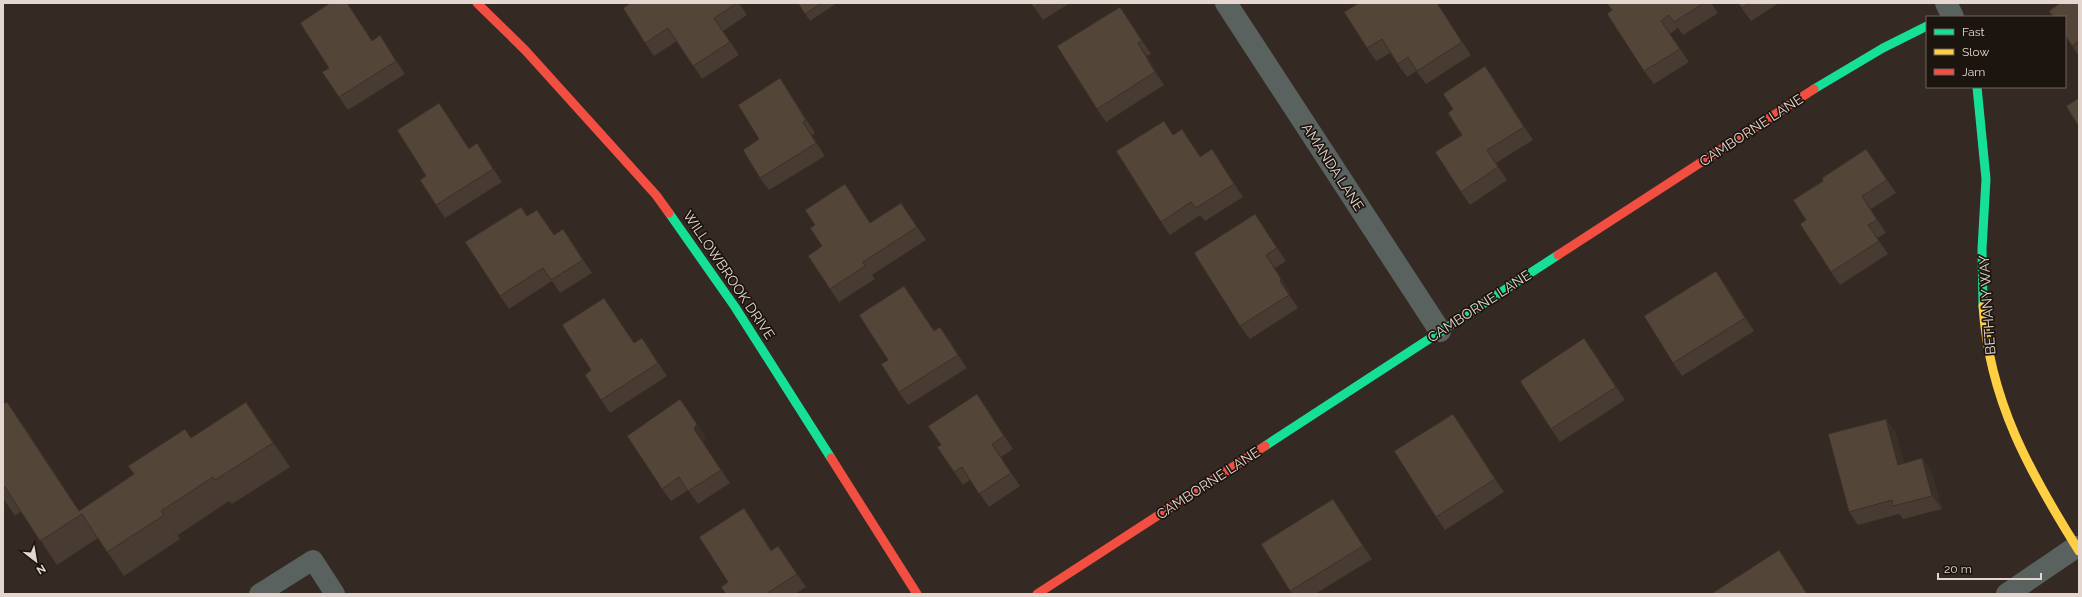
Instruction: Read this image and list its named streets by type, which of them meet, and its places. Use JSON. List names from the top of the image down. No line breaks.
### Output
{"streets":{"street":["CAMBORNE LANE","AMANDA LANE","WILLOWBROOK DRIVE","BETHANY WAY"]},"crossings":[["CAMBORNE LANE","AMANDA LANE"]],"legend":["Fast","Slow","Jam"],"scale_bar":"20 m","north":"bottom right"}
